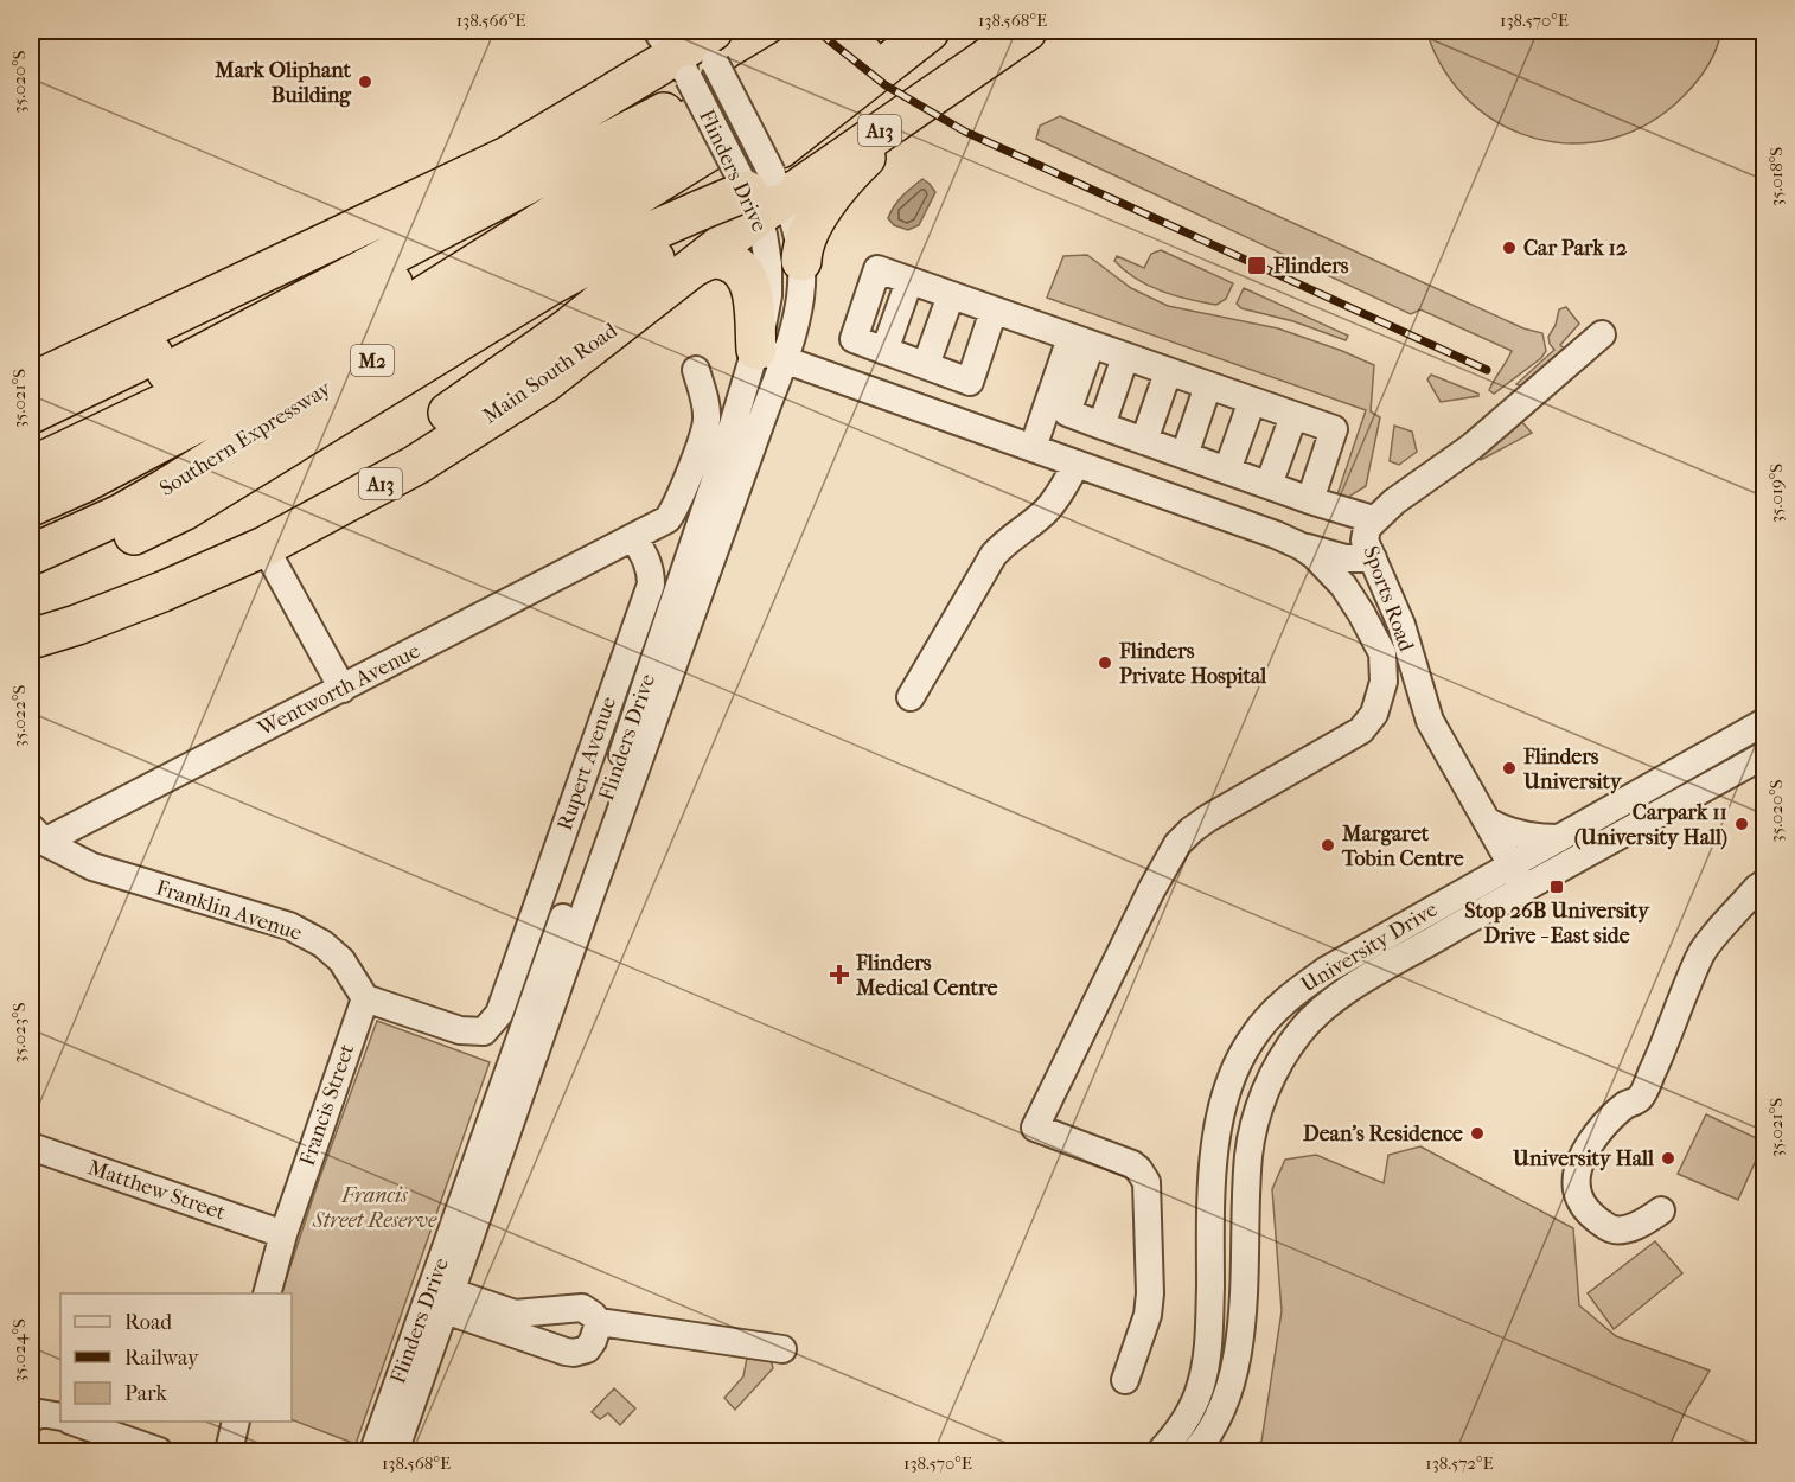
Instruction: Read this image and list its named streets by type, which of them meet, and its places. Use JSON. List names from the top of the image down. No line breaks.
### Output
{"streets":{"highway":["A13","M2","Main South Road","Southern Expressway"],"street":["Flinders Drive","Sports Road","Wentworth Avenue","Rupert Avenue","Franklin Avenue","University Drive","Francis Street","Matthew Street"]},"crossings":[["Flinders Drive","Main South Road"],["Flinders Drive","Southern Expressway"],["Main South Road","Southern Expressway"],["Sports Road","University Drive"],["Wentworth Avenue","Rupert Avenue"],["Wentworth Avenue","Franklin Avenue"],["Rupert Avenue","Franklin Avenue"],["Rupert Avenue","Francis Street"],["Franklin Avenue","Francis Street"],["Francis Street","Matthew Street"]],"parks":["Francis Street Reserve"],"places":{"other":["Mark Oliphant Building","Car Park 12","Flinders Private Hospital","Flinders University","Carpark 11 (University Hall)","Margaret Tobin Centre","Dean's Residence","University Hall"],"transit":["Flinders","Stop 26B University Drive - East side"],"health":["Flinders Medical Centre"]},"legend":["Road","Railway","Park"],"coordinates":["138.566°E","138.568°E","138.570°E","35.020°S","35.018°S","35.021°S","35.019°S","35.022°S","35.023°S","35.024°S","138.572°E"]}
